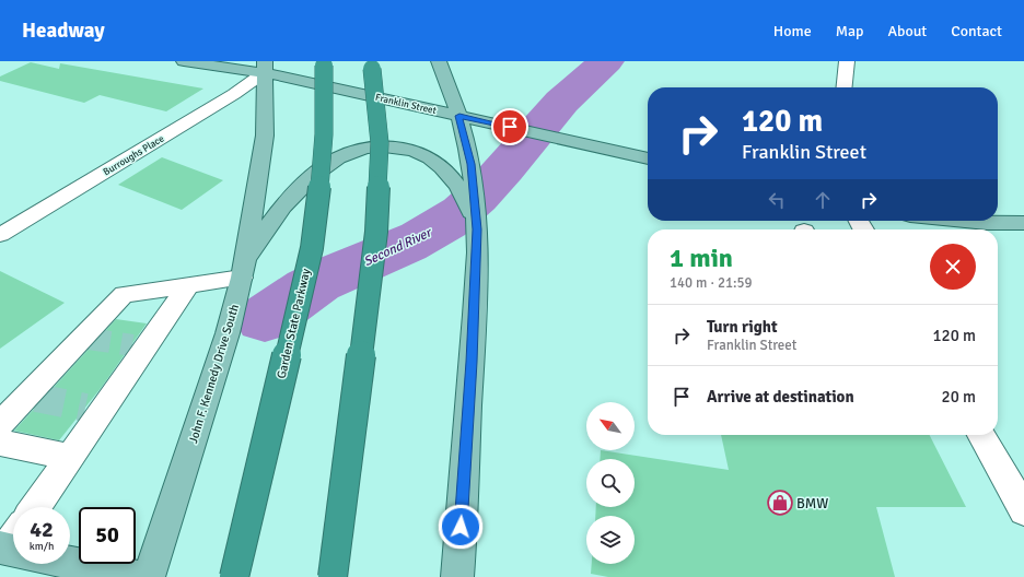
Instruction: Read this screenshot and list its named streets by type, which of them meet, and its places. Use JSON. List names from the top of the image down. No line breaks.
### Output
{"streets":{"highway":["Garden State Parkway"],"main road":["Franklin Street","John F. Kennedy Drive South"],"street":["Burroughs Place"]},"crossings":[["Franklin Street","Burroughs Place"],["Franklin Street","John F. Kennedy Drive South"],["Burroughs Place","John F. Kennedy Drive South"]],"water":["Second River"],"places":{"shop":["BMW"]},"north":"top left","page":{"header":"Headway","nav":["Home","Map","About","Contact"],"turn":["120 m","Franklin Street"],"heading":["1 min","140 m · 21:59"],"list":[{"name":"Turn right","note":"Franklin Street","value":"120 m"},{"name":"Arrive at destination","value":"20 m"}],"speed":"42 km/h","limit":"50"}}
